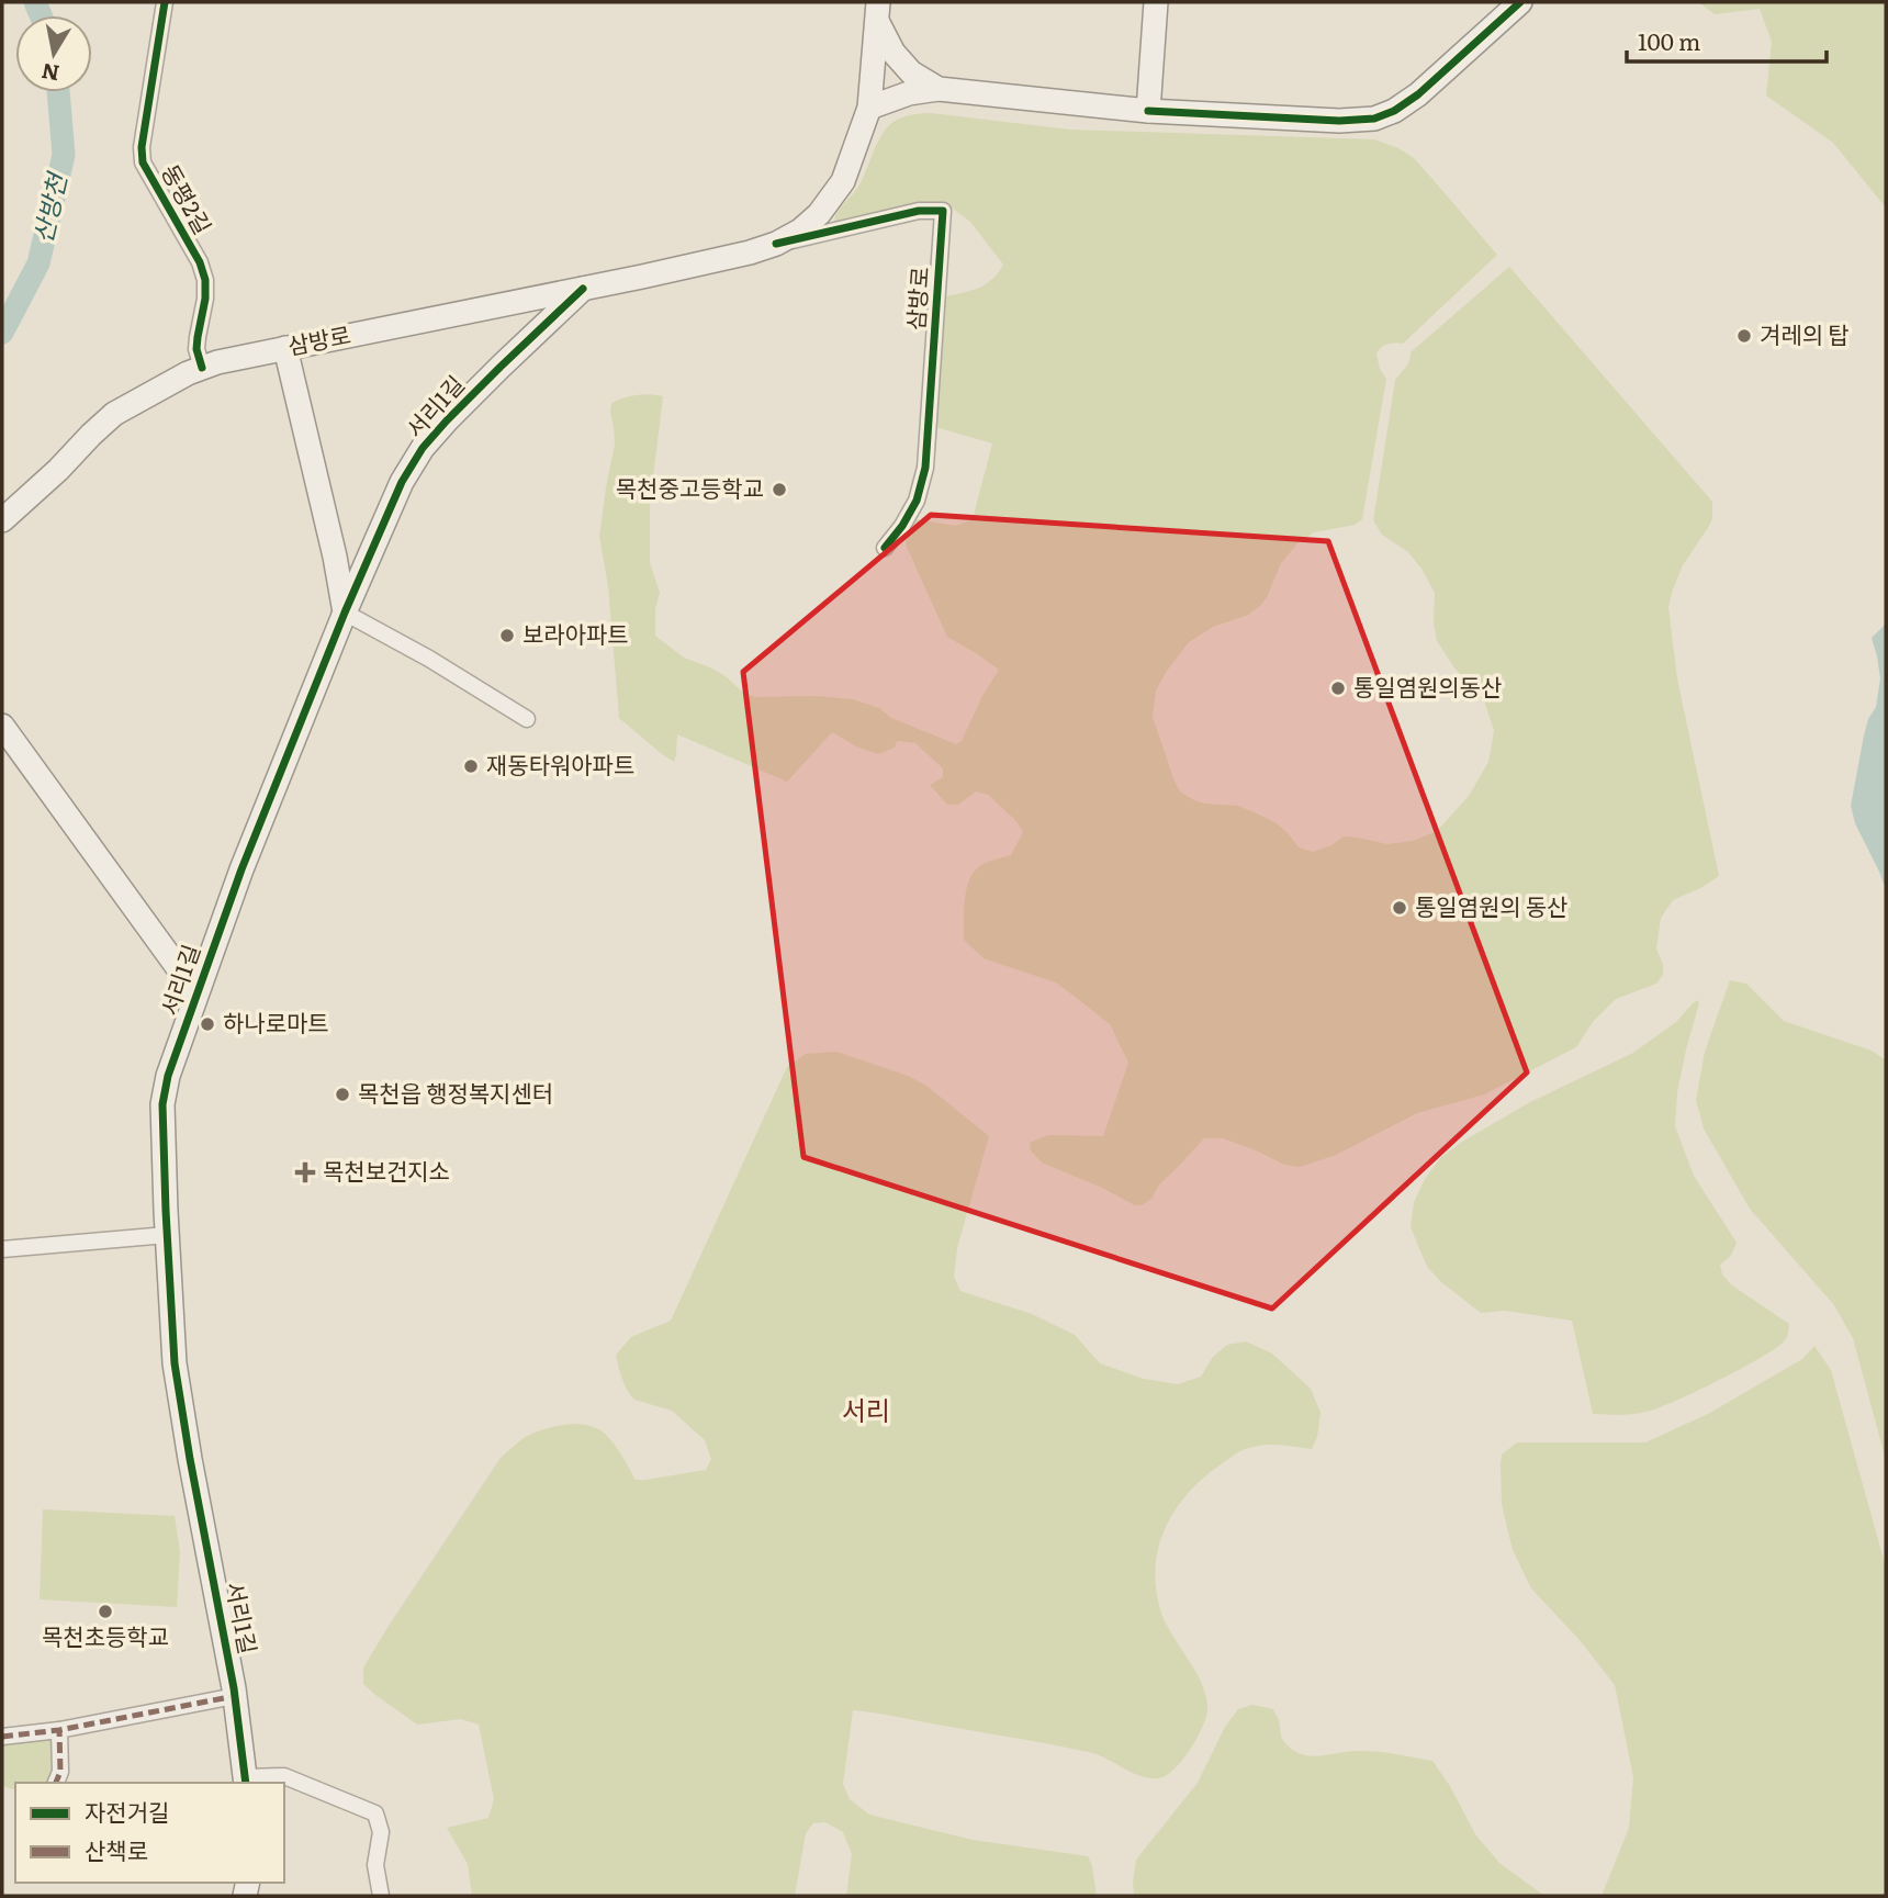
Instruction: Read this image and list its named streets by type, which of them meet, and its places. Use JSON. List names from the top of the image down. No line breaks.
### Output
{"streets":{"street":["동평2길","삼방로","서리1길"]},"crossings":[["동평2길","삼방로"],["삼방로","서리1길"]],"districts":["서리"],"water":["산방천"],"places":{"other":["겨레의 탑","목천중고등학교","보라아파트","통일염원의동산","재동타워아파트","통일염원의 동산","하나로마트","목천읍 행정복지센터","목천초등학교"],"health":["목천보건지소"]},"legend":["자전거길","산책로"],"scale_bar":"100 m","north":"bottom"}
